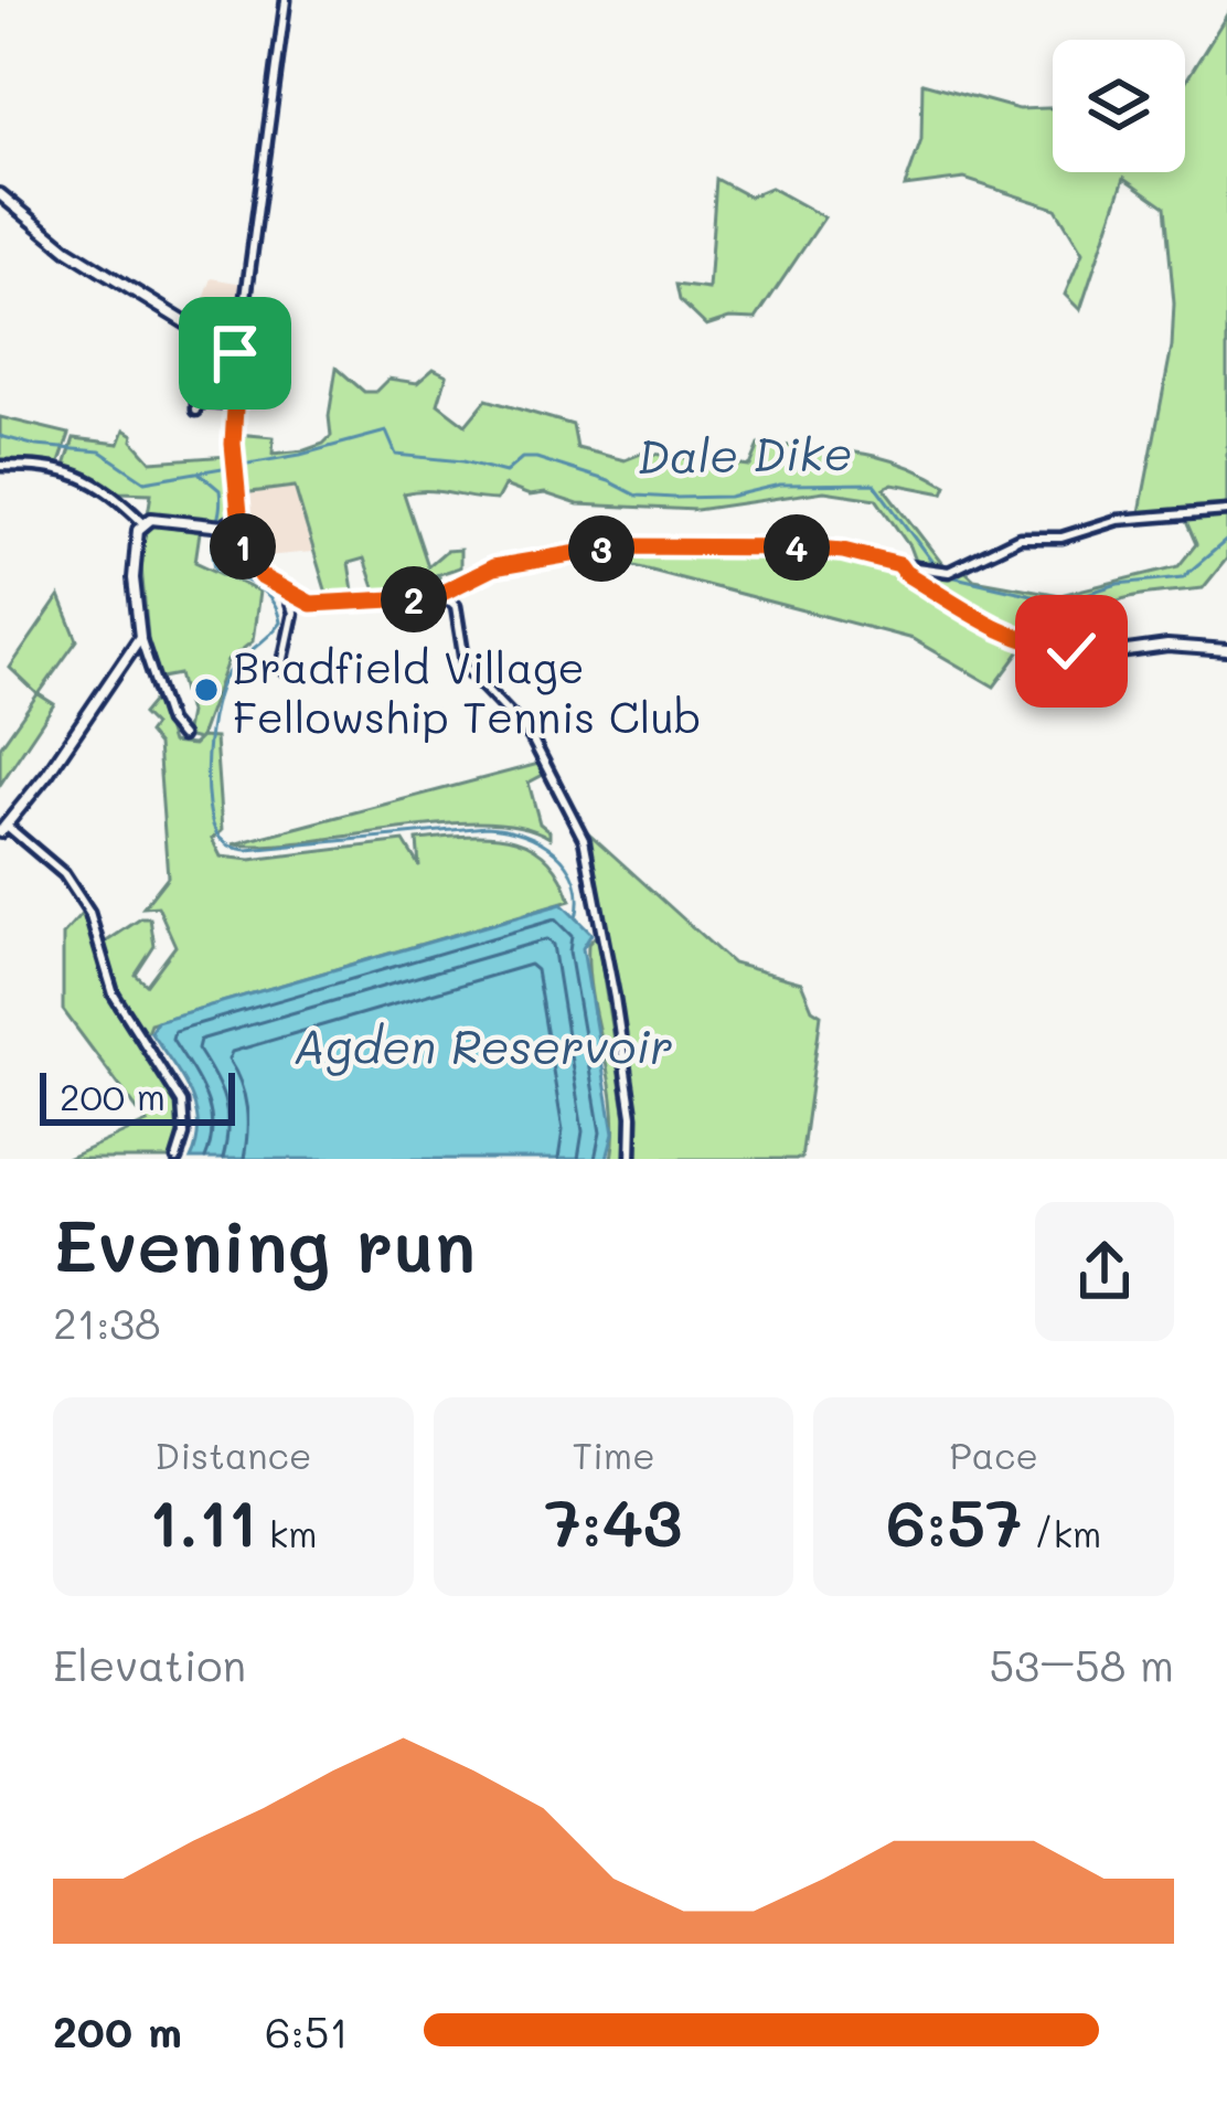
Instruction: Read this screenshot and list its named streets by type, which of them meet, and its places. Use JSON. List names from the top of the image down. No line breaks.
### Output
{"water":["Dale Dike","Agden Reservoir"],"places":["Bradfield Village Fellowship Tennis Club"],"scale_bar":"200 m","page":{"pins":["1","4","3","2"],"scale":"200 m","heading":["Evening run","21:38"],"stats":[["Distance","1.11 km"],["Time","7:43"],["Pace","6:57 /km"]],"chart":["Elevation","53–58 m"],"list":[{"name":"200 m","note":"6:51"}]}}
